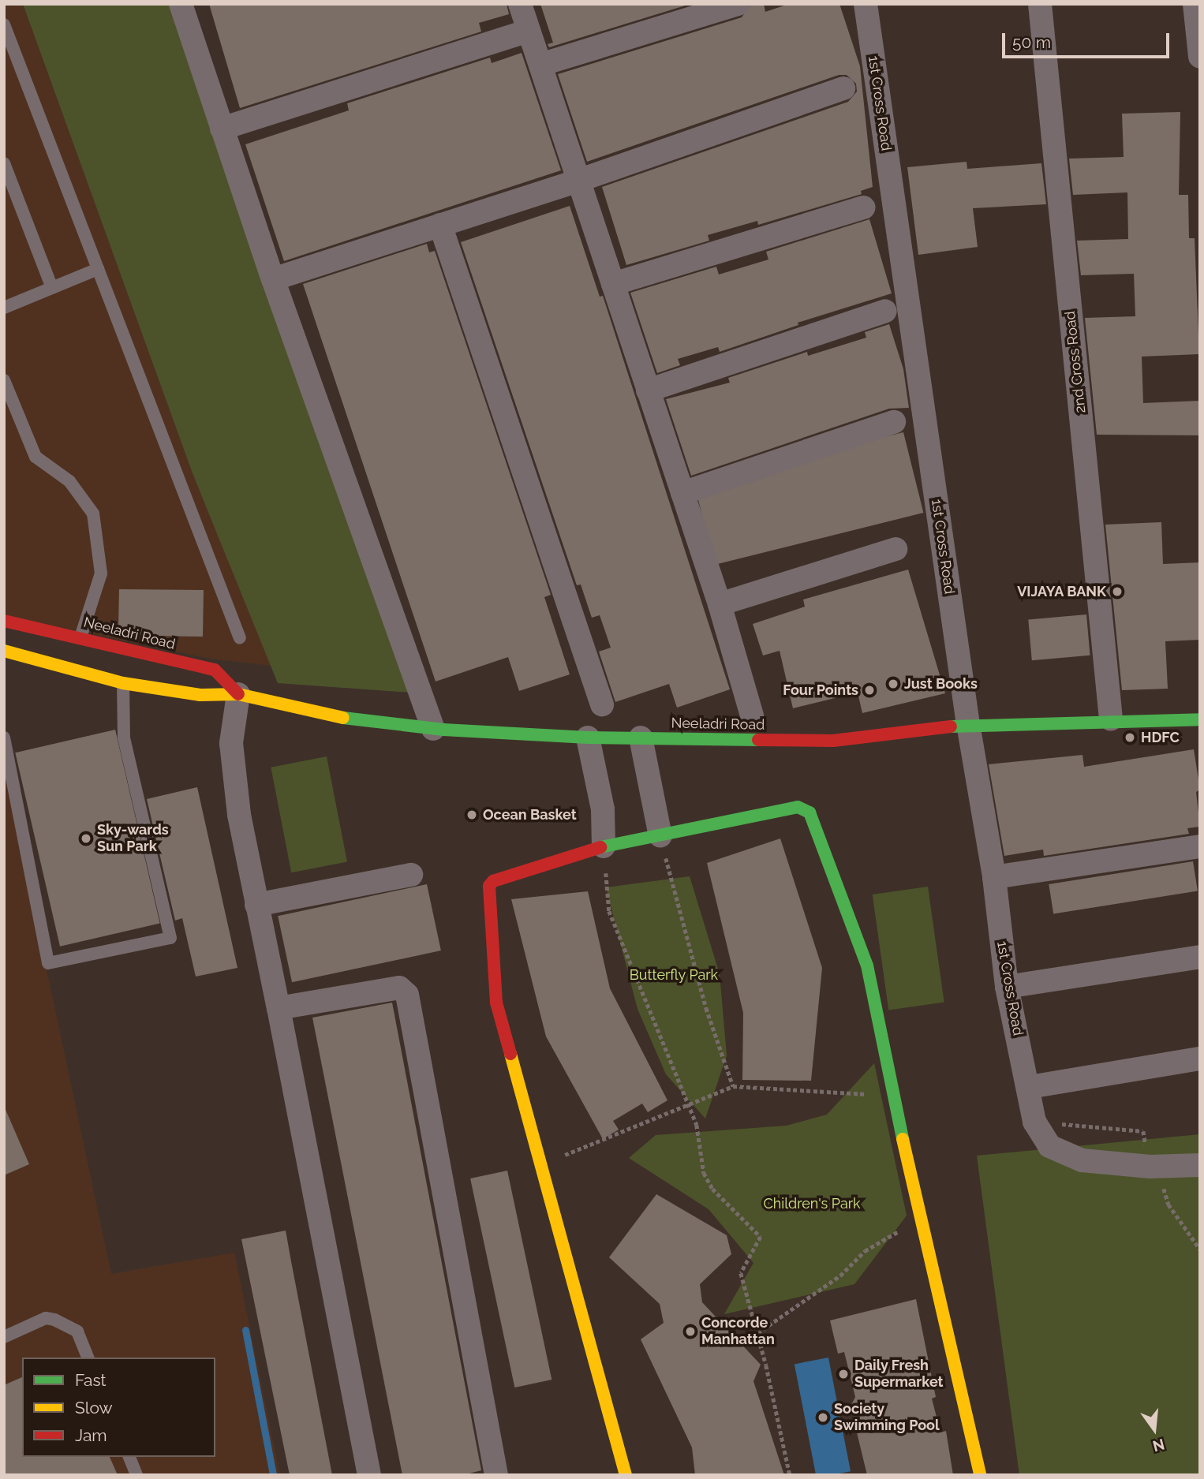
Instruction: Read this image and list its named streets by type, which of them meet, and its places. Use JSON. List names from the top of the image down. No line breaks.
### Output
{"streets":{"street":["1st Cross Road","2nd Cross Road","Neeladri Road"]},"crossings":[["1st Cross Road","Neeladri Road"],["2nd Cross Road","Neeladri Road"]],"parks":["Butterfly Park","Children's Park"],"places":["VIJAYA BANK","Just Books","Four Points","HDFC","Ocean Basket","Sky-wards Sun Park","Concorde Manhattan","Daily Fresh Supermarket","Society Swimming Pool"],"legend":["Fast","Slow","Jam"],"scale_bar":"50 m","north":"bottom"}
